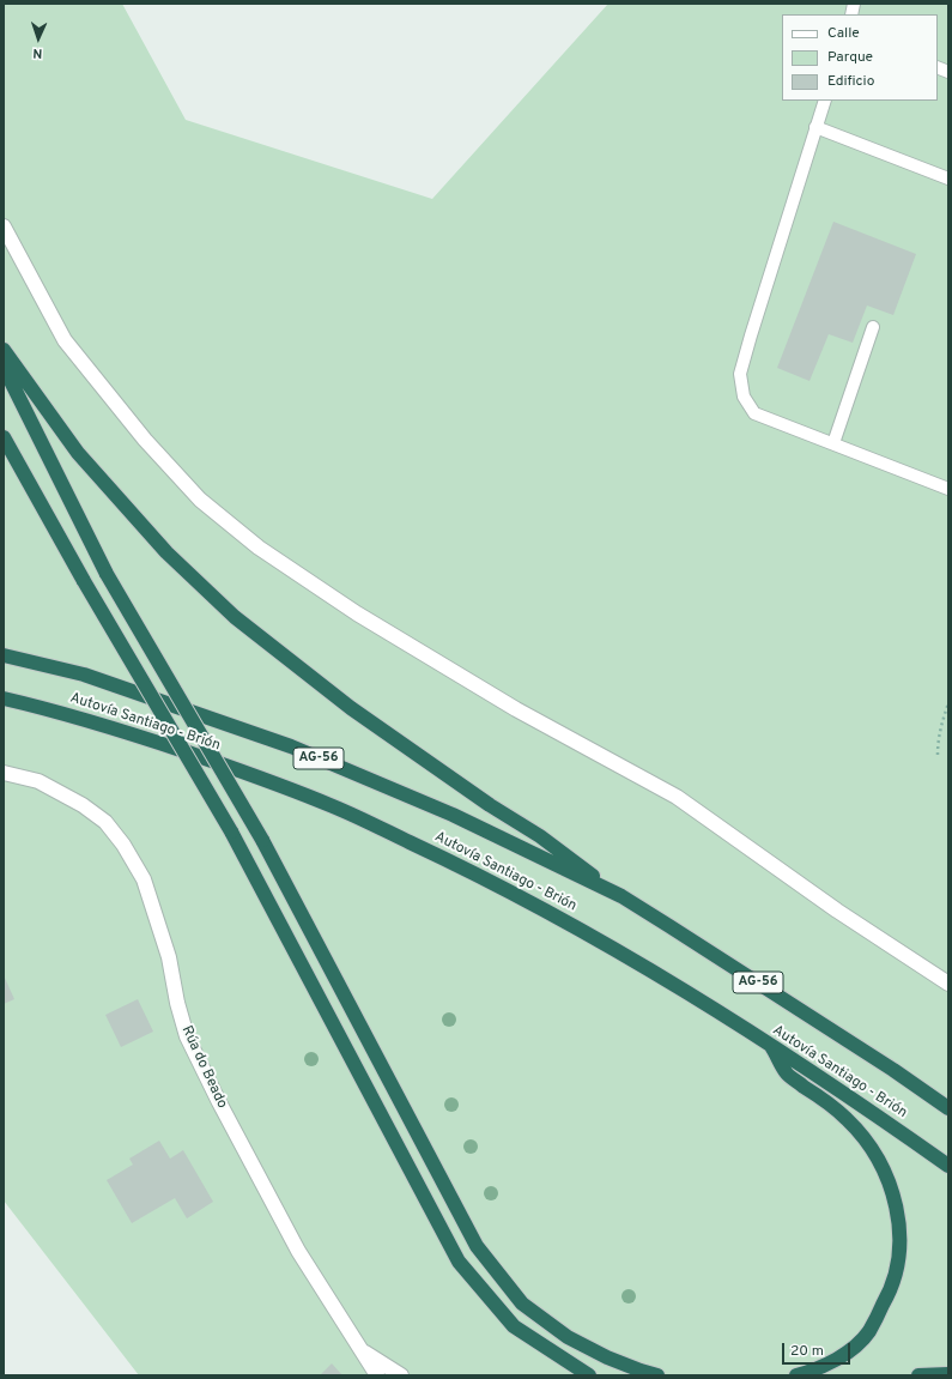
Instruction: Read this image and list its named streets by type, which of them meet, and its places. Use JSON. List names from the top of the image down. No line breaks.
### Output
{"streets":{"highway":["Autovía Santiago - Brión","AG-56"],"street":["Rúa do Beado"]},"legend":["Calle","Parque","Edificio"],"scale_bar":"20 m","north":"bottom"}
